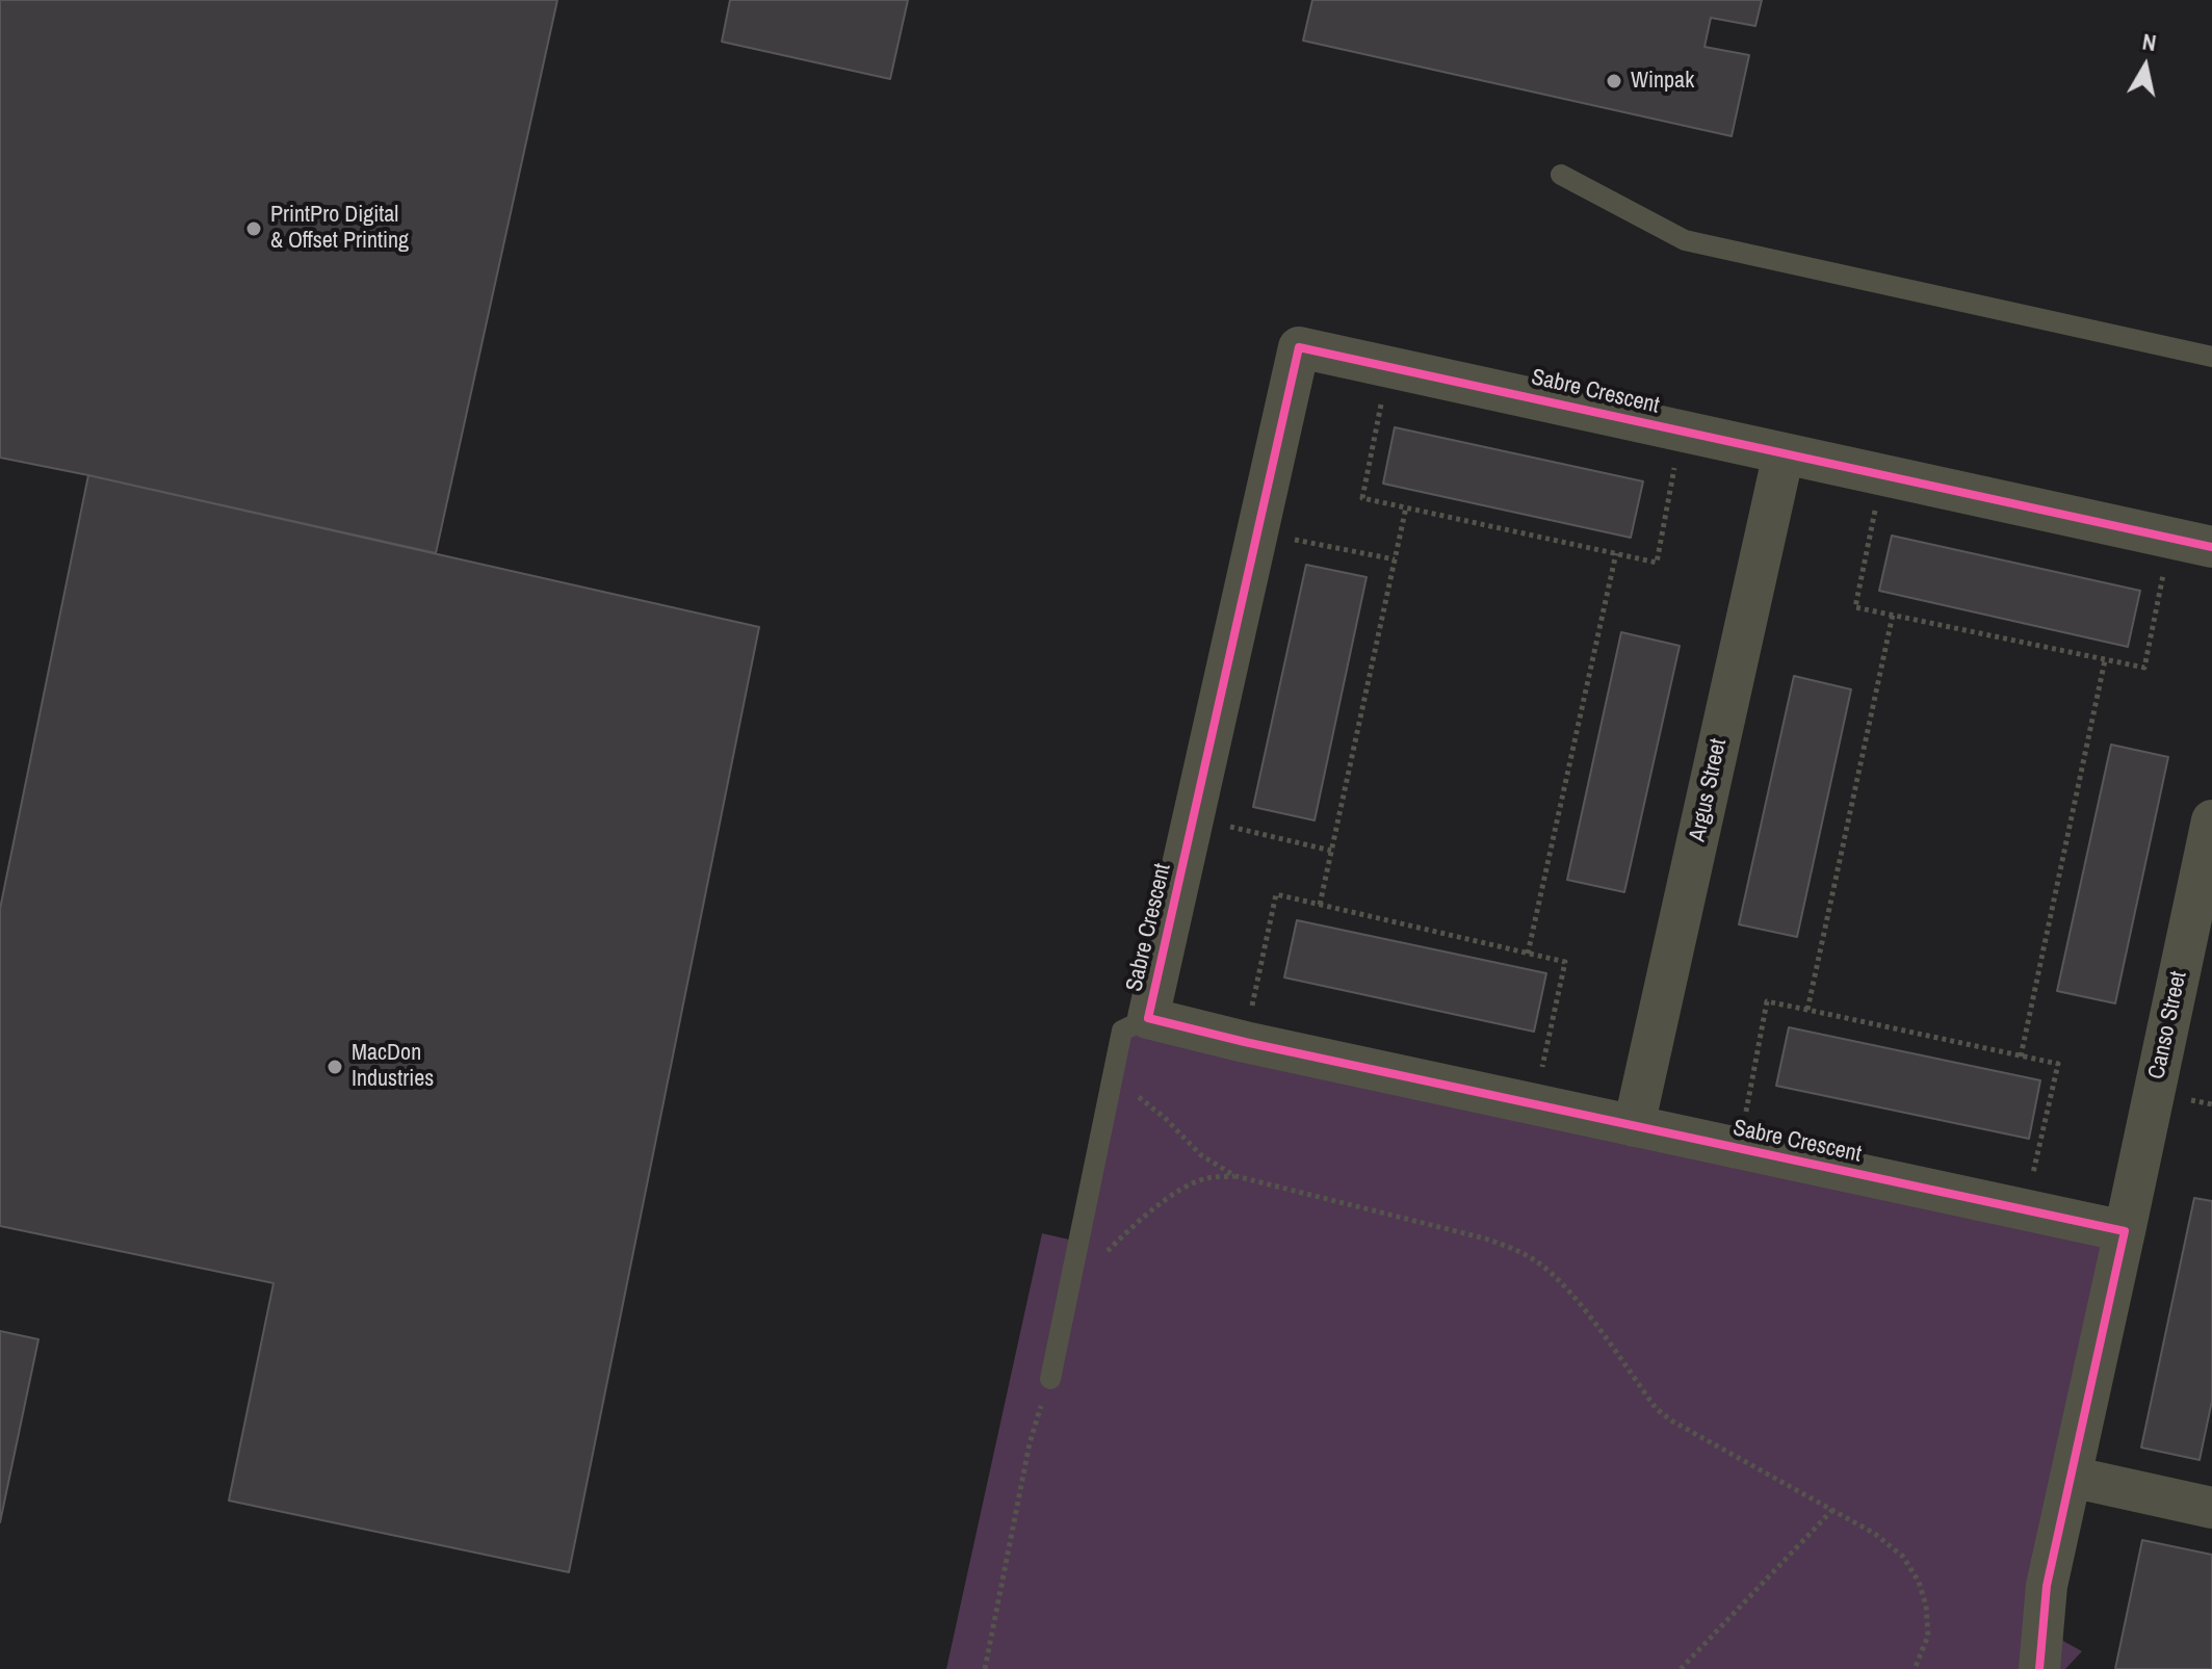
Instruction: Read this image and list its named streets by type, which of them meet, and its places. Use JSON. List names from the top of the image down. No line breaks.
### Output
{"streets":{"street":["Sabre Crescent","Argus Street","Canso Street"]},"crossings":[["Sabre Crescent","Argus Street"],["Sabre Crescent","Canso Street"]],"places":["Winpak","PrintPro Digital & Offset Printing","MacDon Industries"],"north":"top"}
